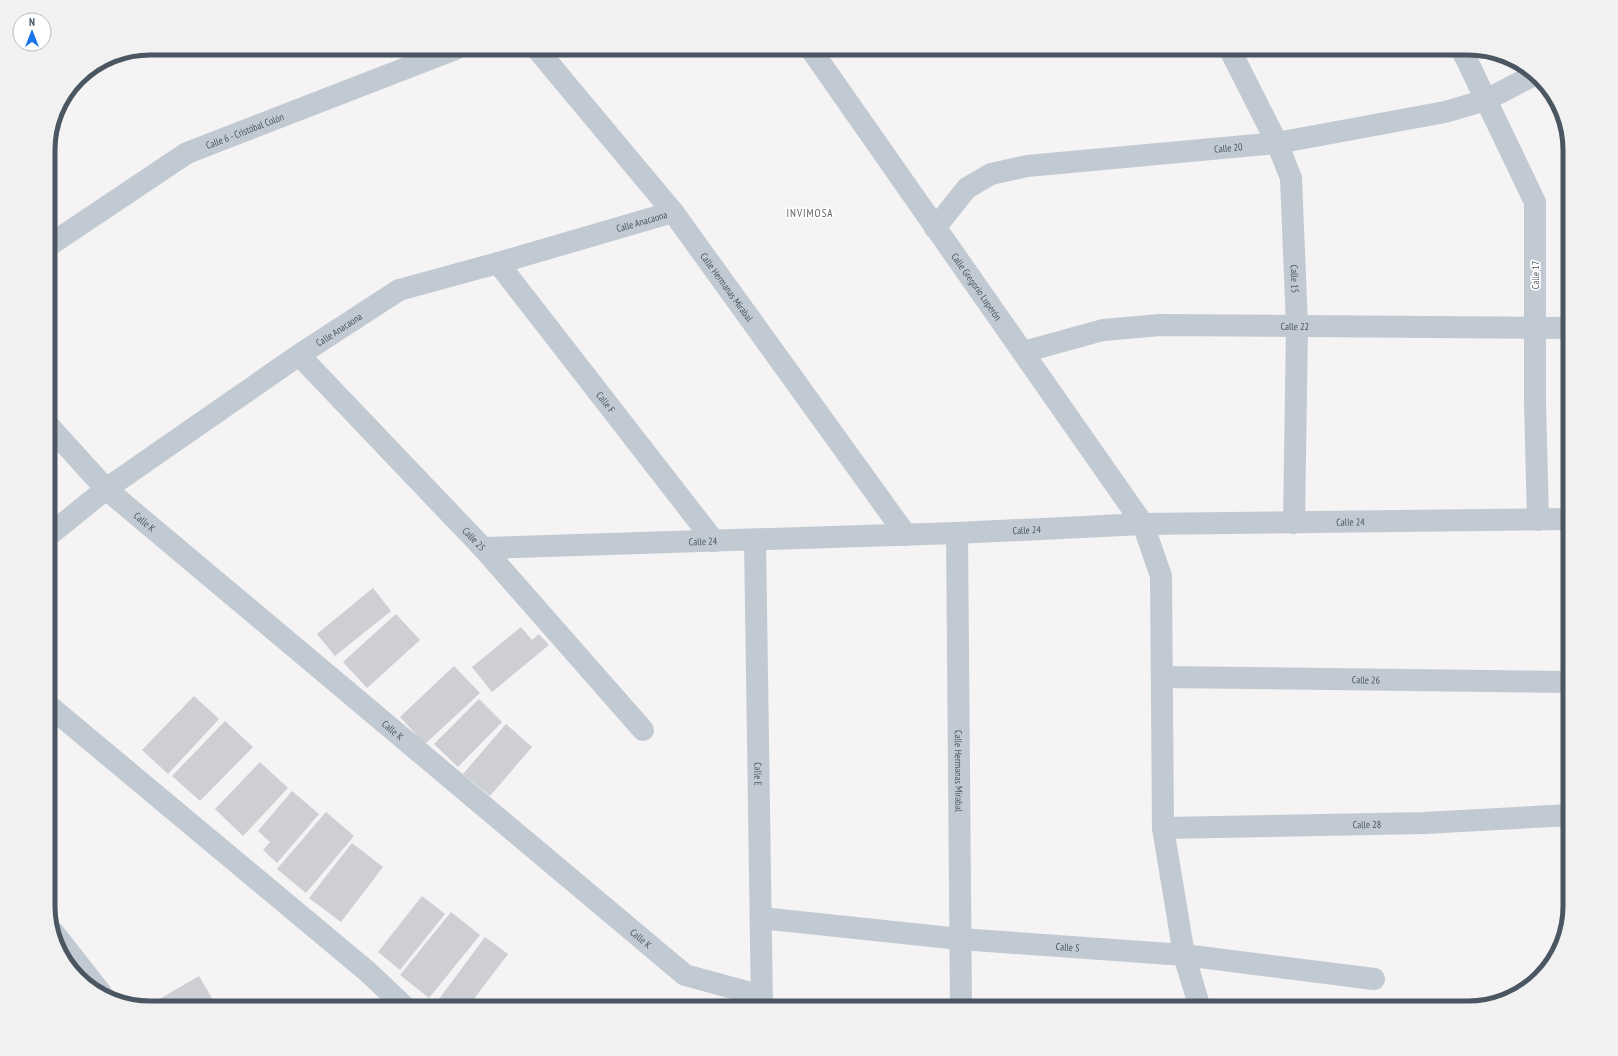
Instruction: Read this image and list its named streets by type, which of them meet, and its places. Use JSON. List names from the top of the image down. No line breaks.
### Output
{"streets":{"street":["Calle 6 - Cristóbal Colón","Calle 20","Calle Anacaona","Calle 17","Calle 15","Calle Gregorio Luperón","Calle Hermanas Mirabal","Calle 22","Calle F","Calle K","Calle 24","Calle 25","Calle 26","Calle E","Calle 28","Calle S"]},"crossings":[["Calle 20","Calle 17"],["Calle 20","Calle 15"],["Calle 20","Calle Gregorio Luperón"],["Calle Anacaona","Calle Hermanas Mirabal"],["Calle Anacaona","Calle F"],["Calle Anacaona","Calle K"],["Calle Anacaona","Calle 25"],["Calle 17","Calle 22"],["Calle 17","Calle 24"],["Calle 15","Calle 22"],["Calle 15","Calle 24"],["Calle Gregorio Luperón","Calle 22"],["Calle Gregorio Luperón","Calle 24"],["Calle Gregorio Luperón","Calle 26"],["Calle Gregorio Luperón","Calle 28"],["Calle Gregorio Luperón","Calle S"],["Calle Hermanas Mirabal","Calle 24"],["Calle Hermanas Mirabal","Calle S"],["Calle F","Calle 24"],["Calle 24","Calle 25"],["Calle 24","Calle E"],["Calle E","Calle S"]],"districts":["INVIMOSA"],"north":"top"}
